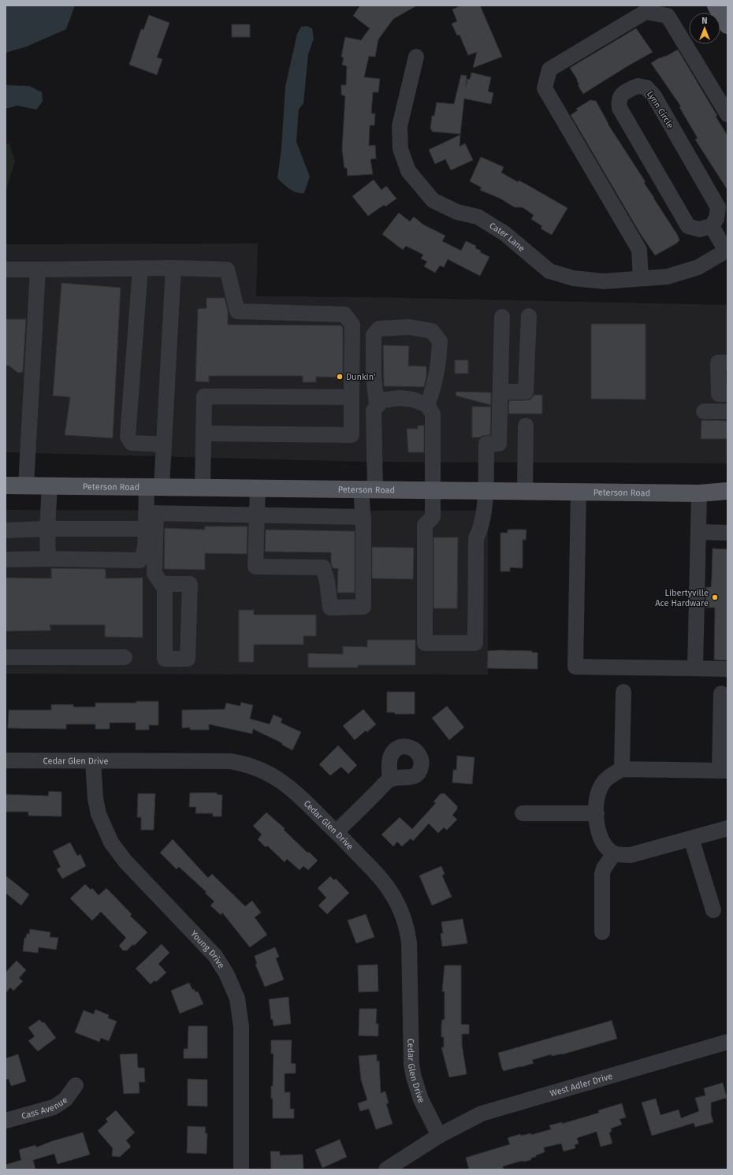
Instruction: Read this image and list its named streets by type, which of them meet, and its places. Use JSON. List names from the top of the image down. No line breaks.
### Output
{"streets":{"main road":["Peterson Road"],"street":["Lynn Circle","Cater Lane","Cedar Glen Drive","Young Drive","West Adler Drive","Cass Avenue"]},"crossings":[["Cedar Glen Drive","Young Drive"],["Cedar Glen Drive","West Adler Drive"]],"places":["Dunkin'","Libertyville Ace Hardware"],"north":"top"}
